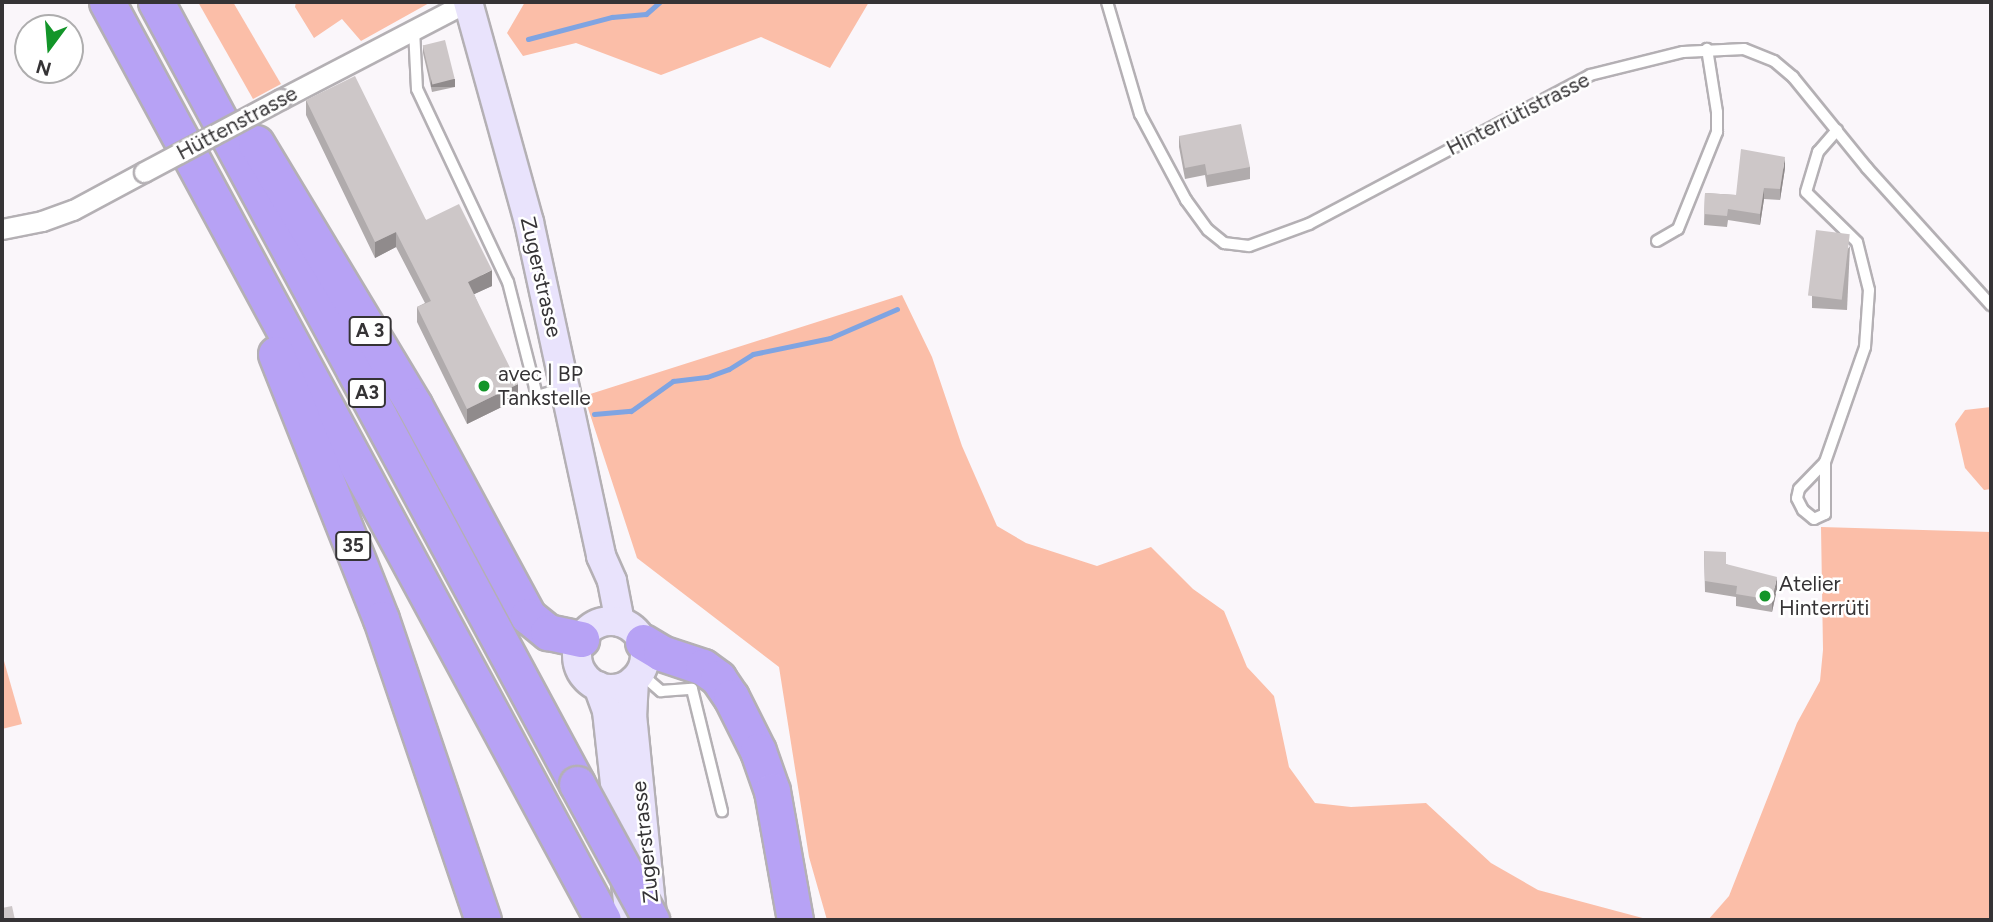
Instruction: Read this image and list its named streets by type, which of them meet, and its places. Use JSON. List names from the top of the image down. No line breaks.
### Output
{"streets":{"highway":["A 3","A3","35"],"main road":["Zugerstrasse"],"street":["Hüttenstrasse"],"lane":["Hinterrütistrasse"]},"crossings":[["Hüttenstrasse","Zugerstrasse"],["Zugerstrasse","A 3"],["Zugerstrasse","A3"],["A3","35"]],"places":["avec | BP Tankstelle","Atelier Hinterrüti"],"north":"bottom"}
